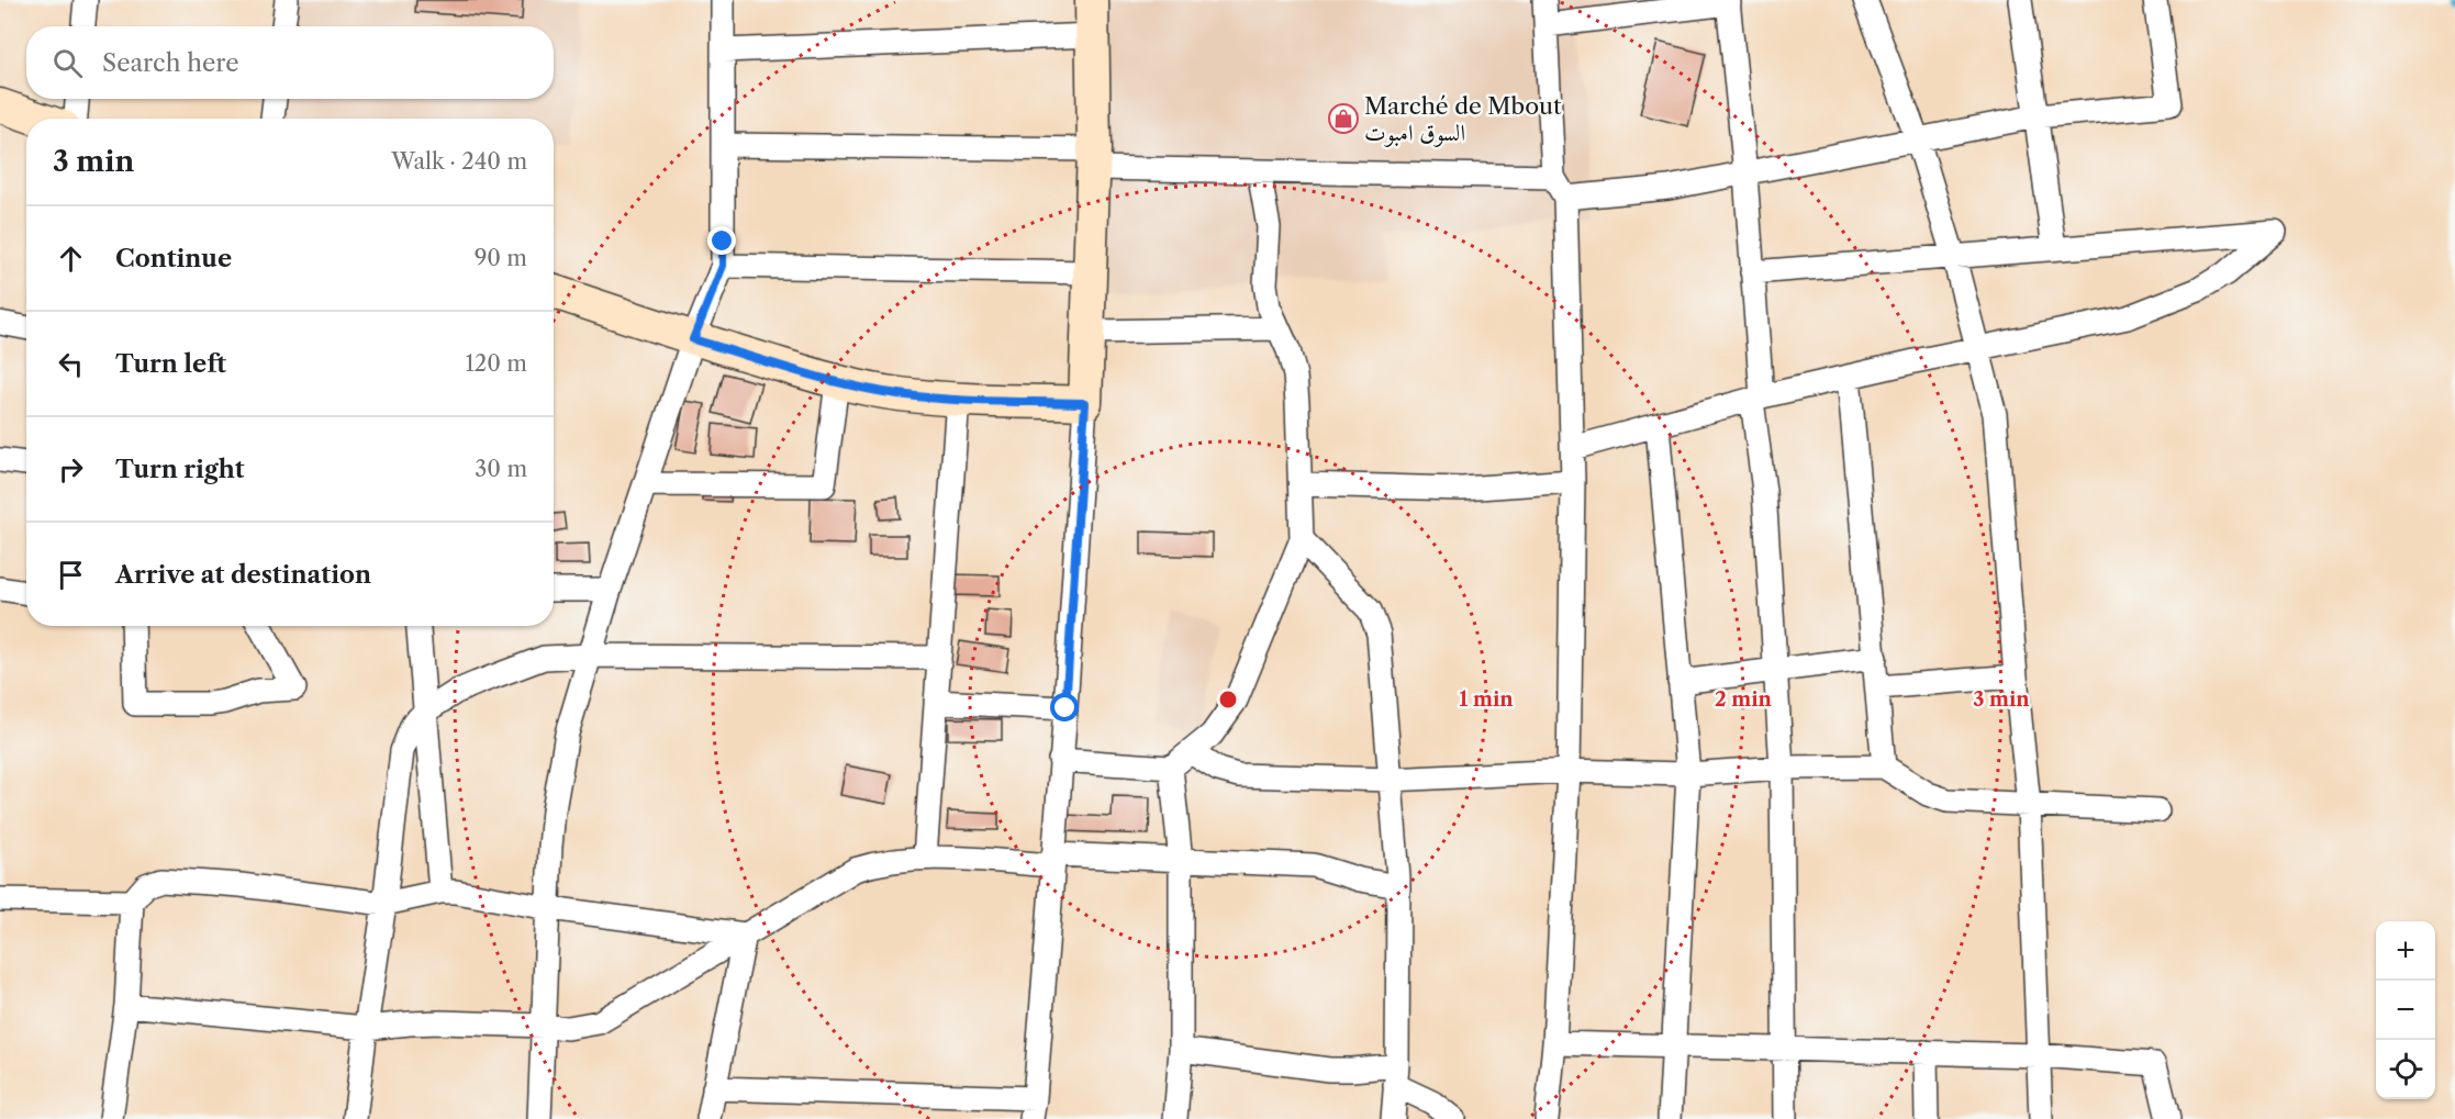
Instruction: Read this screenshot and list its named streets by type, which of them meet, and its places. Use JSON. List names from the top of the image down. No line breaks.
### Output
{"places":{"shop":["Marché de Mbout السوق امبوت"]},"page":{"search":"Search here","heading":["3 min","Walk · 240 m"],"list":[["Continue","90 m"],["Turn left","120 m"],["Turn right","30 m"],"Arrive at destination"],"map_buttons":["+","−"]},"rings":["1 min","2 min","3 min"]}
